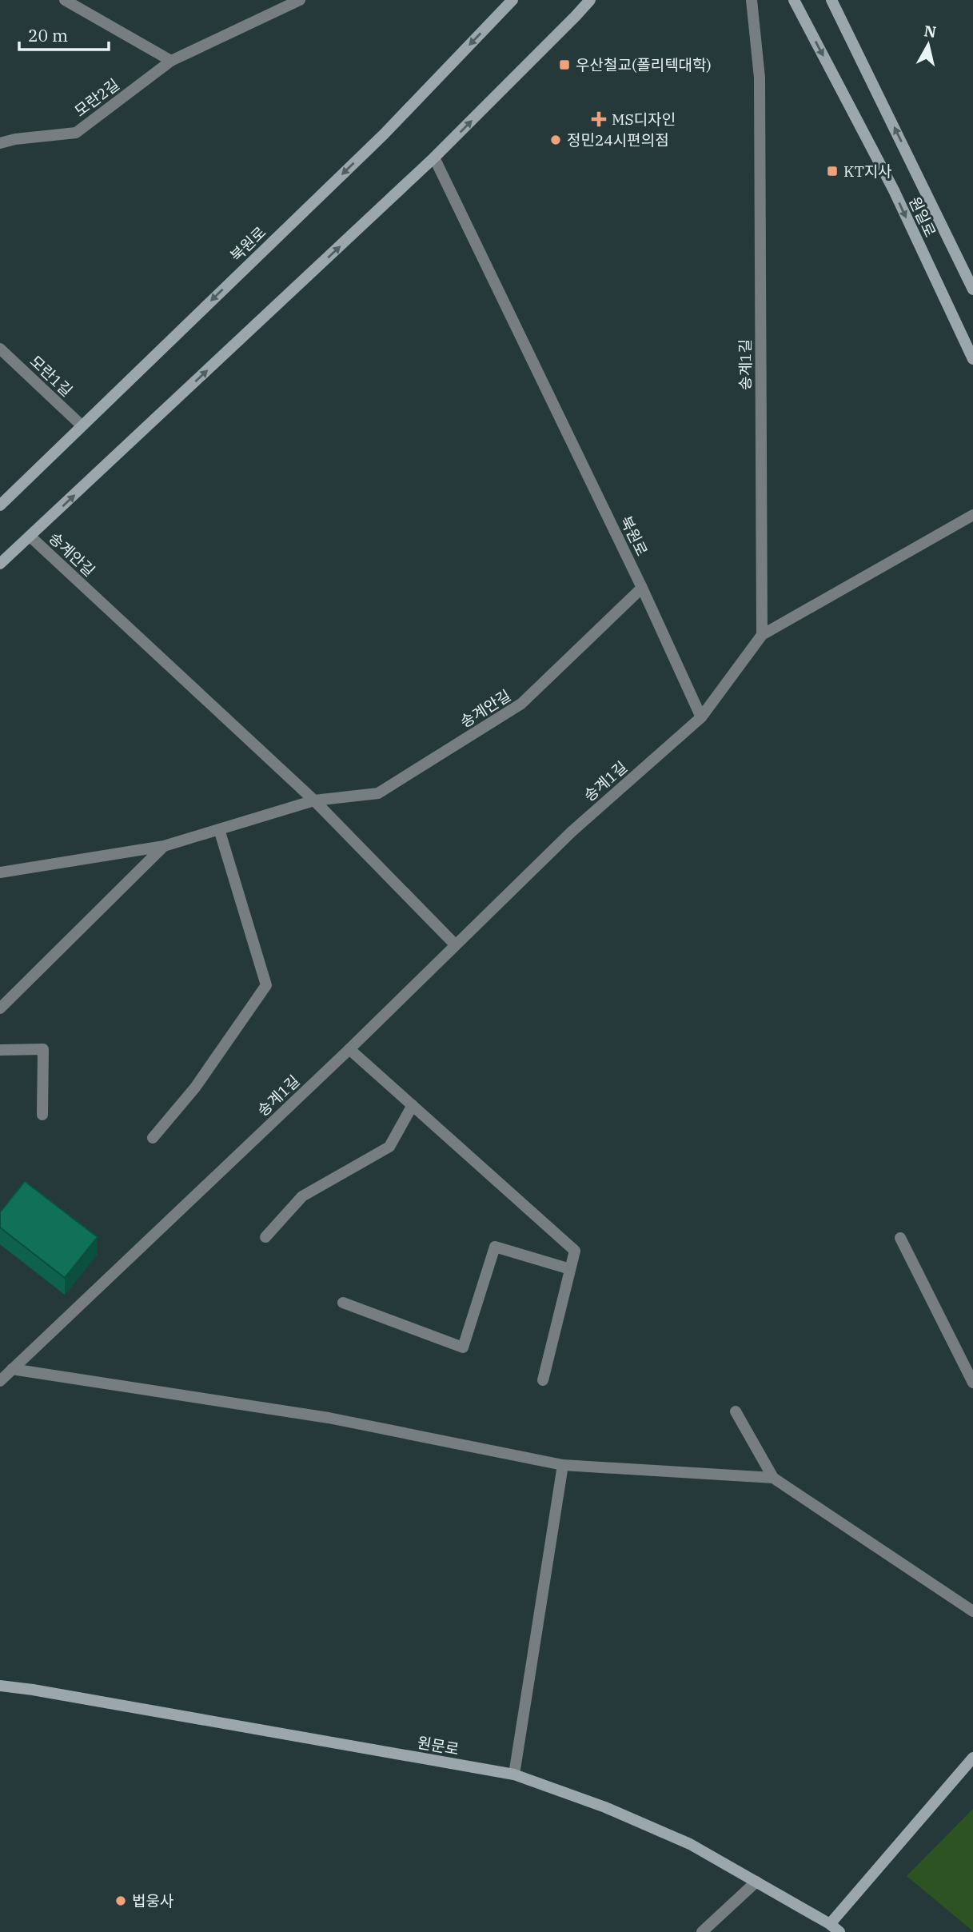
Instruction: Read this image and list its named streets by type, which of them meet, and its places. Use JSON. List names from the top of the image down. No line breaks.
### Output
{"streets":{"street":["모란2길","원일로","북원로","송계1길","모란1길","송계안길","원문로"]},"crossings":[["북원로","송계1길"],["북원로","모란1길"],["북원로","송계안길"],["송계1길","송계안길"]],"places":{"transit":["우산철교(폴리텍대학)","KT지사"],"health":["MS디자인"],"other":["정민24시편의점","법웅사"]},"scale_bar":"20 m","north":"top"}
